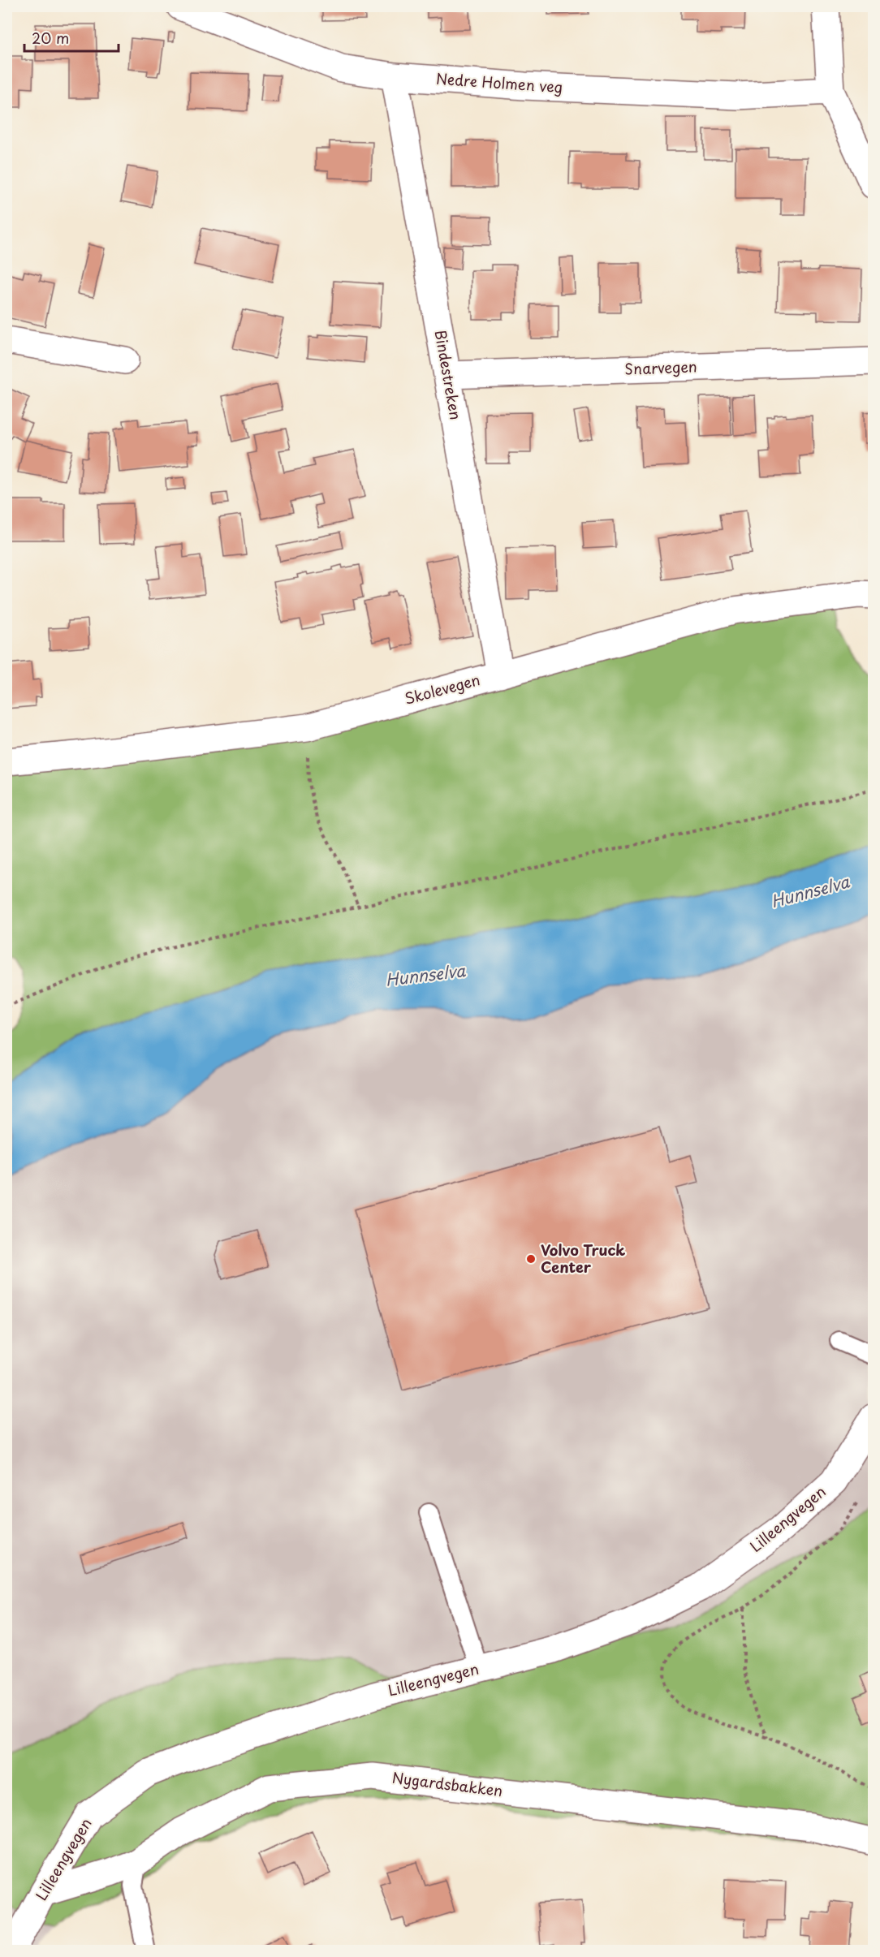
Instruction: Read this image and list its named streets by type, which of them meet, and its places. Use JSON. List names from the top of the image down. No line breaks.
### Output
{"streets":{"street":["Nedre Holmen veg","Snarvegen","Bindestreken","Skolevegen","Lilleengvegen","Nygardsbakken"]},"crossings":[["Nedre Holmen veg","Bindestreken"],["Snarvegen","Bindestreken"],["Bindestreken","Skolevegen"],["Lilleengvegen","Nygardsbakken"]],"water":["Hunnselva"],"places":["Volvo Truck Center"],"scale_bar":"20 m"}
